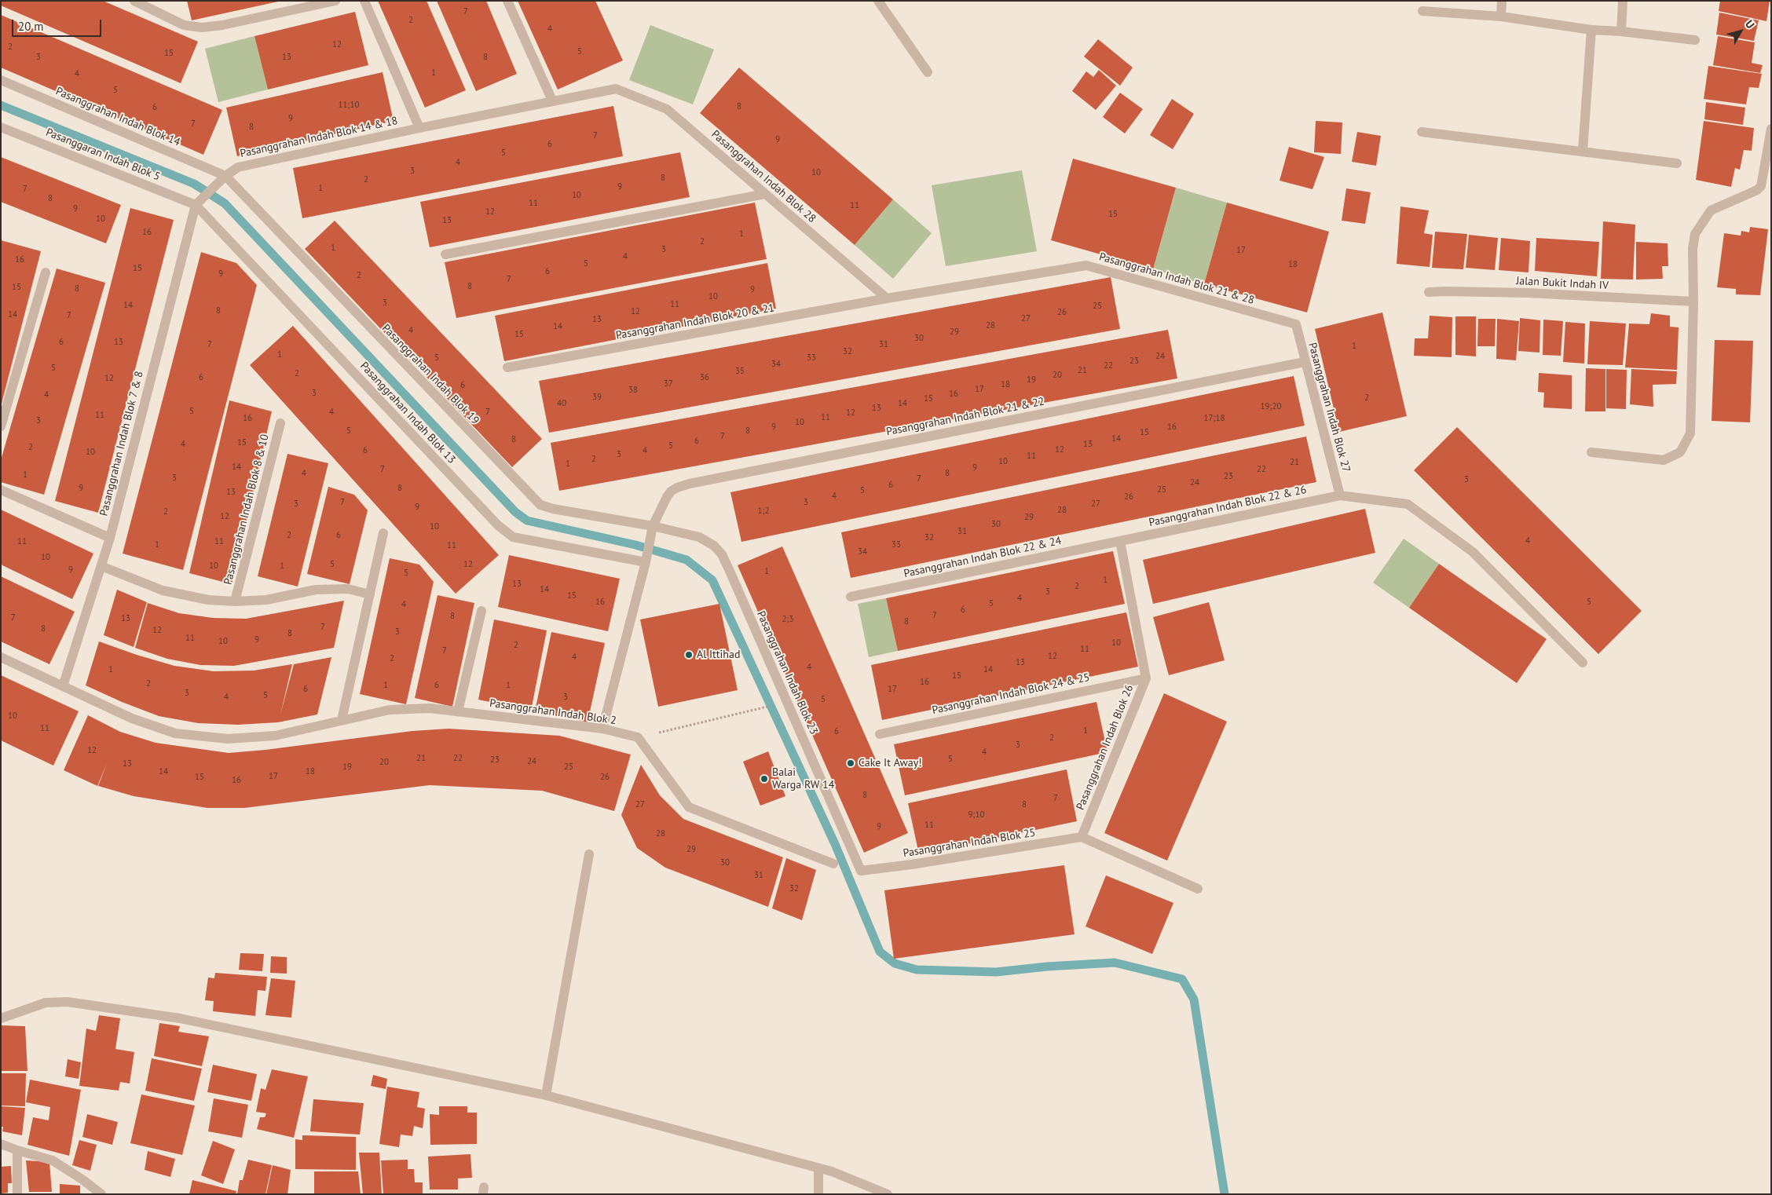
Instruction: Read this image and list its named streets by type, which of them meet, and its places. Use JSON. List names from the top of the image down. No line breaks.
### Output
{"streets":{"street":["Pasanggrahan Indah Blok 14","Pasanggrahan Indah Blok 14 & 18","Pasanggaran Indah Blok 5","Pasanggrahan Indah Blok 28","Pasanggrahan Indah Blok 21 & 28","Jalan Bukit Indah IV","Pasanggrahan Indah Blok 20 & 21","Pasanggrahan Indah Blok 19","Pasanggrahan Indah Blok 27","Pasanggrahan Indah Blok 13","Pasanggrahan Indah Blok 21 & 22","Pasanggrahan Indah Blok 7 & 8","Pasanggrahan Indah Blok 22 & 26","Pasanggrahan Indah Blok 8 & 10","Pasanggrahan Indah Blok 22 & 24","Pasanggrahan Indah Blok 23","Pasanggrahan Indah Blok 24 & 25","Pasanggrahan Indah Blok 2","Pasanggrahan Indah Blok 26","Pasanggrahan Indah Blok 25"]},"crossings":[["Pasanggrahan Indah Blok 14","Pasanggrahan Indah Blok 14 & 18"],["Pasanggrahan Indah Blok 14","Pasanggrahan Indah Blok 19"],["Pasanggrahan Indah Blok 14 & 18","Pasanggaran Indah Blok 5"],["Pasanggrahan Indah Blok 14 & 18","Pasanggrahan Indah Blok 28"],["Pasanggrahan Indah Blok 14 & 18","Pasanggrahan Indah Blok 19"],["Pasanggrahan Indah Blok 14 & 18","Pasanggrahan Indah Blok 13"],["Pasanggrahan Indah Blok 14 & 18","Pasanggrahan Indah Blok 7 & 8"],["Pasanggaran Indah Blok 5","Pasanggrahan Indah Blok 13"],["Pasanggaran Indah Blok 5","Pasanggrahan Indah Blok 7 & 8"],["Pasanggrahan Indah Blok 28","Pasanggrahan Indah Blok 21 & 28"],["Pasanggrahan Indah Blok 28","Pasanggrahan Indah Blok 20 & 21"],["Pasanggrahan Indah Blok 21 & 28","Pasanggrahan Indah Blok 20 & 21"],["Pasanggrahan Indah Blok 21 & 28","Pasanggrahan Indah Blok 27"],["Pasanggrahan Indah Blok 19","Pasanggrahan Indah Blok 21 & 22"],["Pasanggrahan Indah Blok 19","Pasanggrahan Indah Blok 23"],["Pasanggrahan Indah Blok 27","Pasanggrahan Indah Blok 21 & 22"],["Pasanggrahan Indah Blok 27","Pasanggrahan Indah Blok 22 & 26"],["Pasanggrahan Indah Blok 13","Pasanggrahan Indah Blok 21 & 22"],["Pasanggrahan Indah Blok 13","Pasanggrahan Indah Blok 7 & 8"],["Pasanggrahan Indah Blok 21 & 22","Pasanggrahan Indah Blok 23"],["Pasanggrahan Indah Blok 21 & 22","Pasanggrahan Indah Blok 2"],["Pasanggrahan Indah Blok 7 & 8","Pasanggrahan Indah Blok 2"],["Pasanggrahan Indah Blok 22 & 26","Pasanggrahan Indah Blok 22 & 24"],["Pasanggrahan Indah Blok 22 & 26","Pasanggrahan Indah Blok 26"],["Pasanggrahan Indah Blok 22 & 24","Pasanggrahan Indah Blok 26"],["Pasanggrahan Indah Blok 23","Pasanggrahan Indah Blok 25"],["Pasanggrahan Indah Blok 24 & 25","Pasanggrahan Indah Blok 26"],["Pasanggrahan Indah Blok 26","Pasanggrahan Indah Blok 25"]],"places":["Al Ittihad","Cake It Away!","Balai Warga RW 14"],"house_numbers":["7","2","4","12","2","5","15","3","13","8","1","4","5","11;10","8","6","9","7","8","7","9","6","5","4","3","10","8","2","9","1","7","10","8","11","11","9","12","15","10","13","16","1","2","1","3","17","4","16","5","18","15","6","9","2","7","8","15","8","9","10","3","11","14","25","8","12","26","14","7","27","13","28","14","4","29","15","30","6","13","7","31","1","32","1","24","5","33","23","34","22","5","21","35","2","20","6","36","12","19","37","18","6","17","38","3","16","4","39","2","15","40","14","19;20","13","5","4","7","12","11","11","16","17;18","3","10","9","16","5","8","15","7","14","8","6","15","4","13","5","2","12","6","4","10","3","11","2","10","21","1","14","9","7","22","4","8","1","23","3","7","3","24","6","9","8","25","5","13","4","26","7","3","3","27","9","28","1;2","2","12","29","30","10","31","2","6","32","4","11","11","1","33","11","34","10","5","12","10","1","9","1","5","1","13","2","14","3","15","4","16","5","5","4","6","7","8","7","13","2;3","8","7","8","12","3","8","11","9","10","10","2","11","7","12","4","2","13","4","1","14","15","16","2","1","6","1","6","17","3","5","4","3","5","10","11","1","6","2","3","12","4","21","22","5","23","24","20","13","19","25","14","18","17","15","26","16","8","7","27","8","9;10","11","9","28","29","30","31","32"],"scale_bar":"20 m","north":"top right"}
